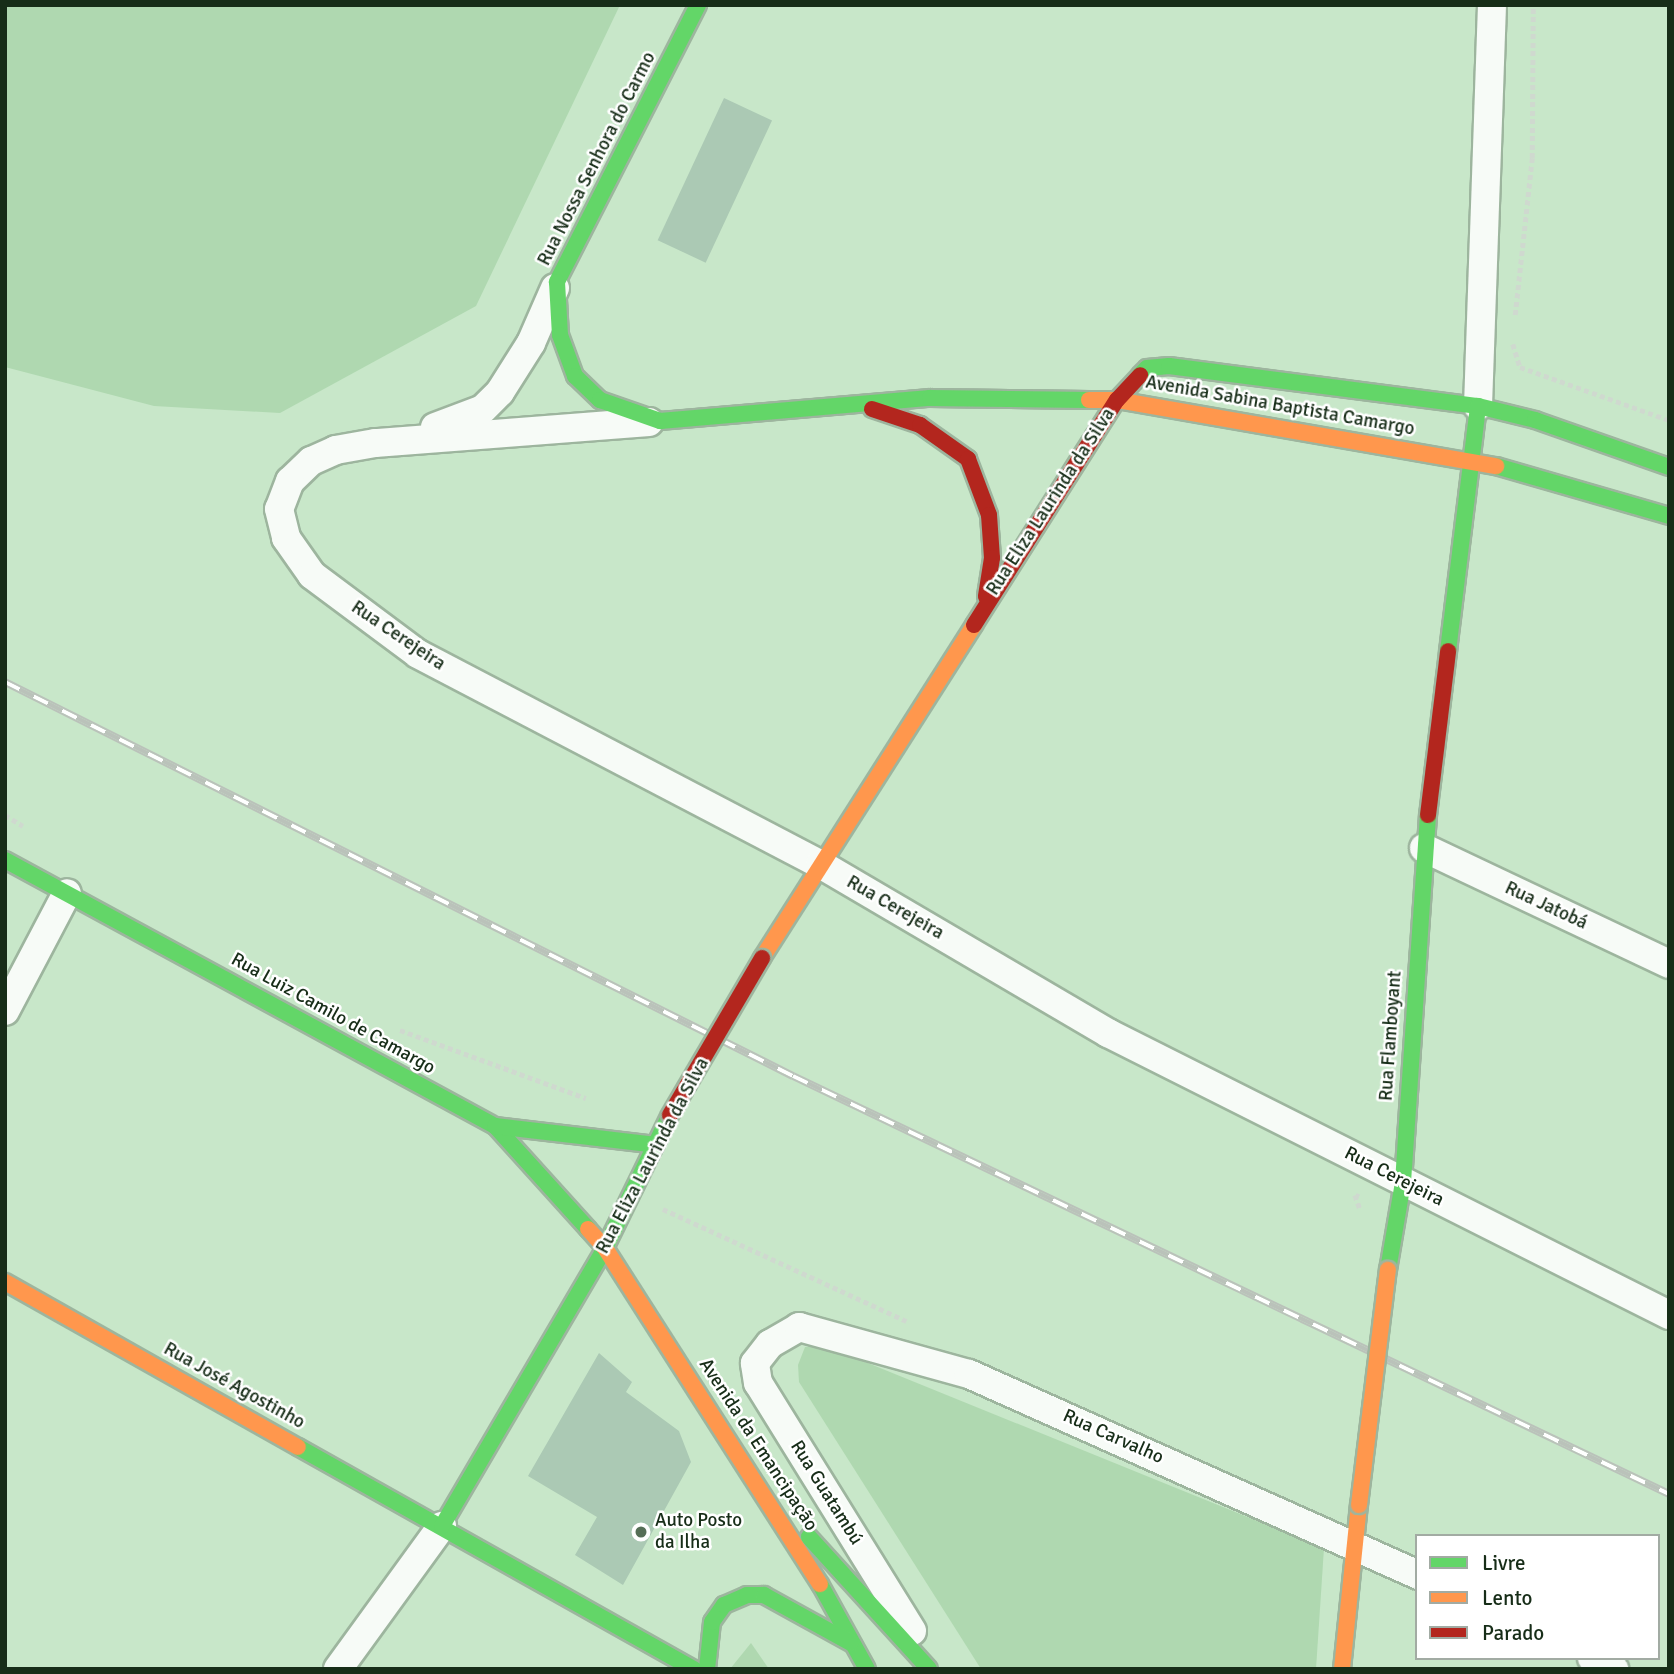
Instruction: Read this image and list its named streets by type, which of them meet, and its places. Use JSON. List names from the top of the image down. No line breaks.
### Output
{"streets":{"main road":["Rua Nossa Senhora do Carmo","Avenida Sabina Baptista Camargo","Rua Eliza Laurinda da Silva","Rua Luiz Camilo de Camargo","Rua Flamboyant","Rua José Agostinho","Avenida da Emancipação"],"street":["Rua Cerejeira","Rua Jatobá","Rua Carvalho","Rua Guatambú"]},"crossings":[["Rua Nossa Senhora do Carmo","Rua Cerejeira"],["Avenida Sabina Baptista Camargo","Rua Eliza Laurinda da Silva"],["Avenida Sabina Baptista Camargo","Rua Flamboyant"],["Rua Eliza Laurinda da Silva","Rua Cerejeira"],["Rua Eliza Laurinda da Silva","Rua Luiz Camilo de Camargo"],["Rua Eliza Laurinda da Silva","Rua José Agostinho"],["Rua Eliza Laurinda da Silva","Avenida da Emancipação"],["Rua Cerejeira","Rua Flamboyant"],["Rua Jatobá","Rua Flamboyant"],["Rua Luiz Camilo de Camargo","Avenida da Emancipação"],["Rua Flamboyant","Rua Carvalho"],["Rua Carvalho","Rua Guatambú"]],"places":["Auto Posto da Ilha"],"legend":["Livre","Lento","Parado"]}
